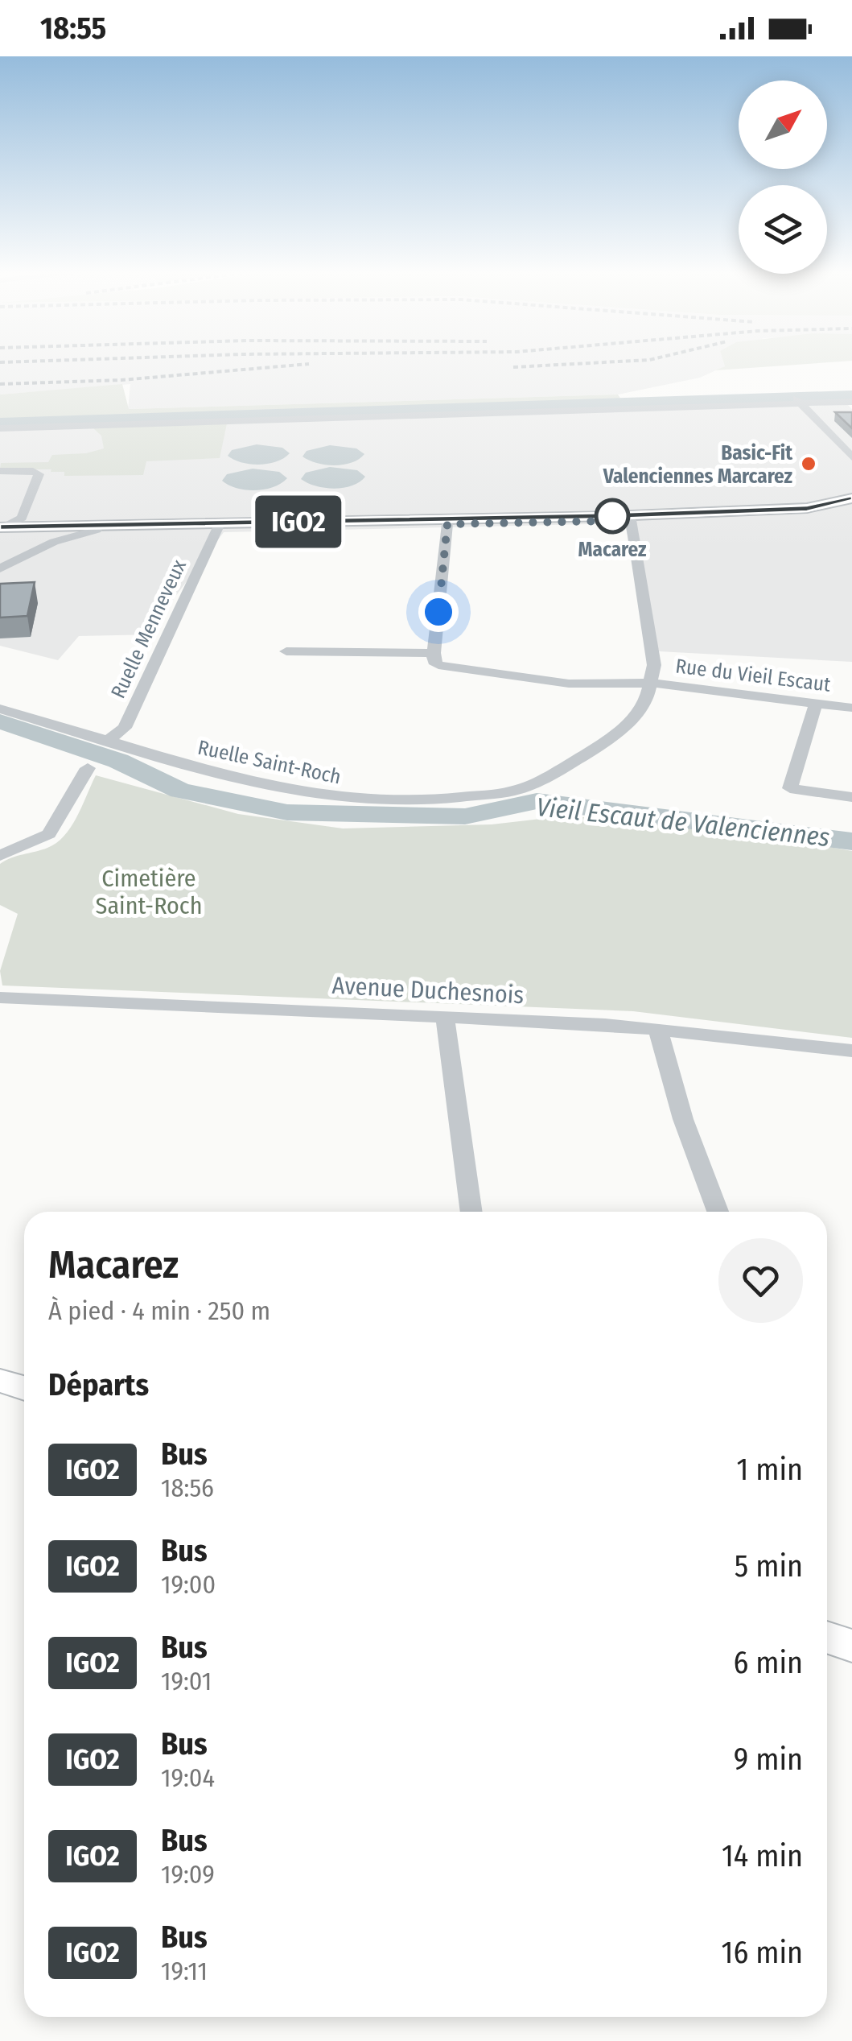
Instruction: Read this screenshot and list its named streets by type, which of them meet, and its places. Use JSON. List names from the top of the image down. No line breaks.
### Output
{"streets":{"street":["Ruelle Menneveux","Rue du Vieil Escaut","Ruelle Saint-Roch","Avenue Duchesnois"]},"crossings":[["Ruelle Menneveux","Ruelle Saint-Roch"],["Rue du Vieil Escaut","Ruelle Saint-Roch"]],"water":["Vieil Escaut de Valenciennes"],"parks":["Cimetière Saint-Roch"],"places":["Basic-Fit Valenciennes Marcarez","Macarez"],"lines":["bus line IGO2"],"north":"top right","page":{"status":"18:55","on_map":"IGO2","heading":[["Macarez","À pied · 4 min · 250 m"],"Départs"],"list":[{"mark":"IGO2","name":"Bus","note":"18:56","value":"1 min"},{"mark":"IGO2","name":"Bus","note":"19:00","value":"5 min"},{"mark":"IGO2","name":"Bus","note":"19:01","value":"6 min"},{"mark":"IGO2","name":"Bus","note":"19:04","value":"9 min"},{"mark":"IGO2","name":"Bus","note":"19:09","value":"14 min"},{"mark":"IGO2","name":"Bus","note":"19:11","value":"16 min"}]}}
